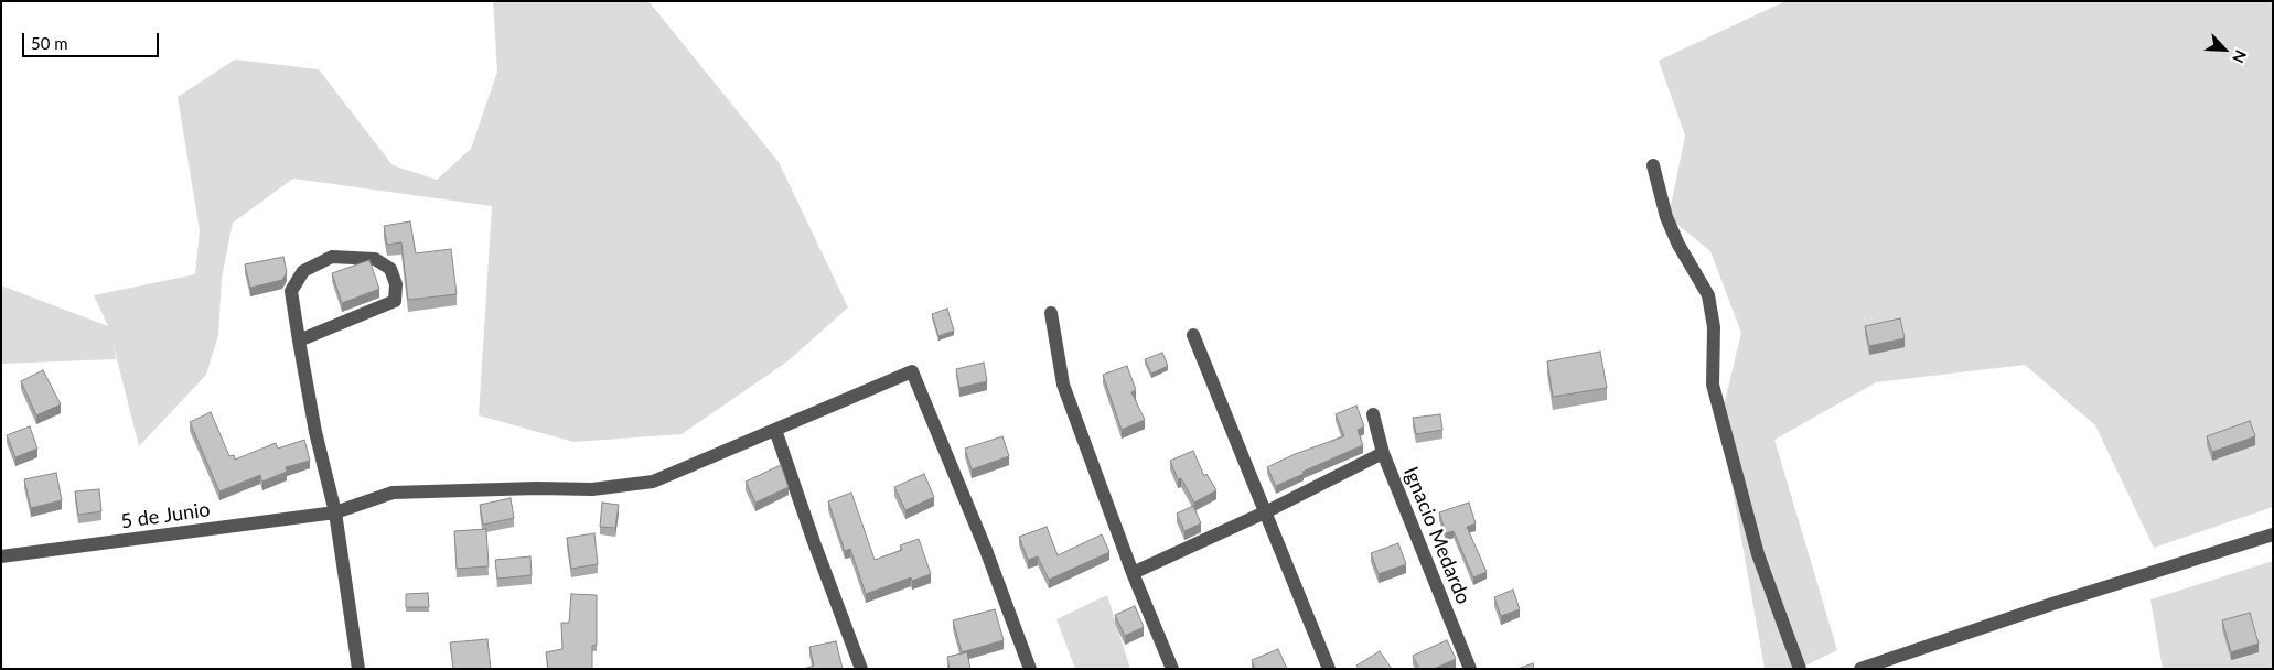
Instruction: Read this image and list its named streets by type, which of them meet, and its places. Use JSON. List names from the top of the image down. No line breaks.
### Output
{"streets":{"street":["5 de Junio","Ignacio Medardo"]},"scale_bar":"50 m","north":"bottom right"}
